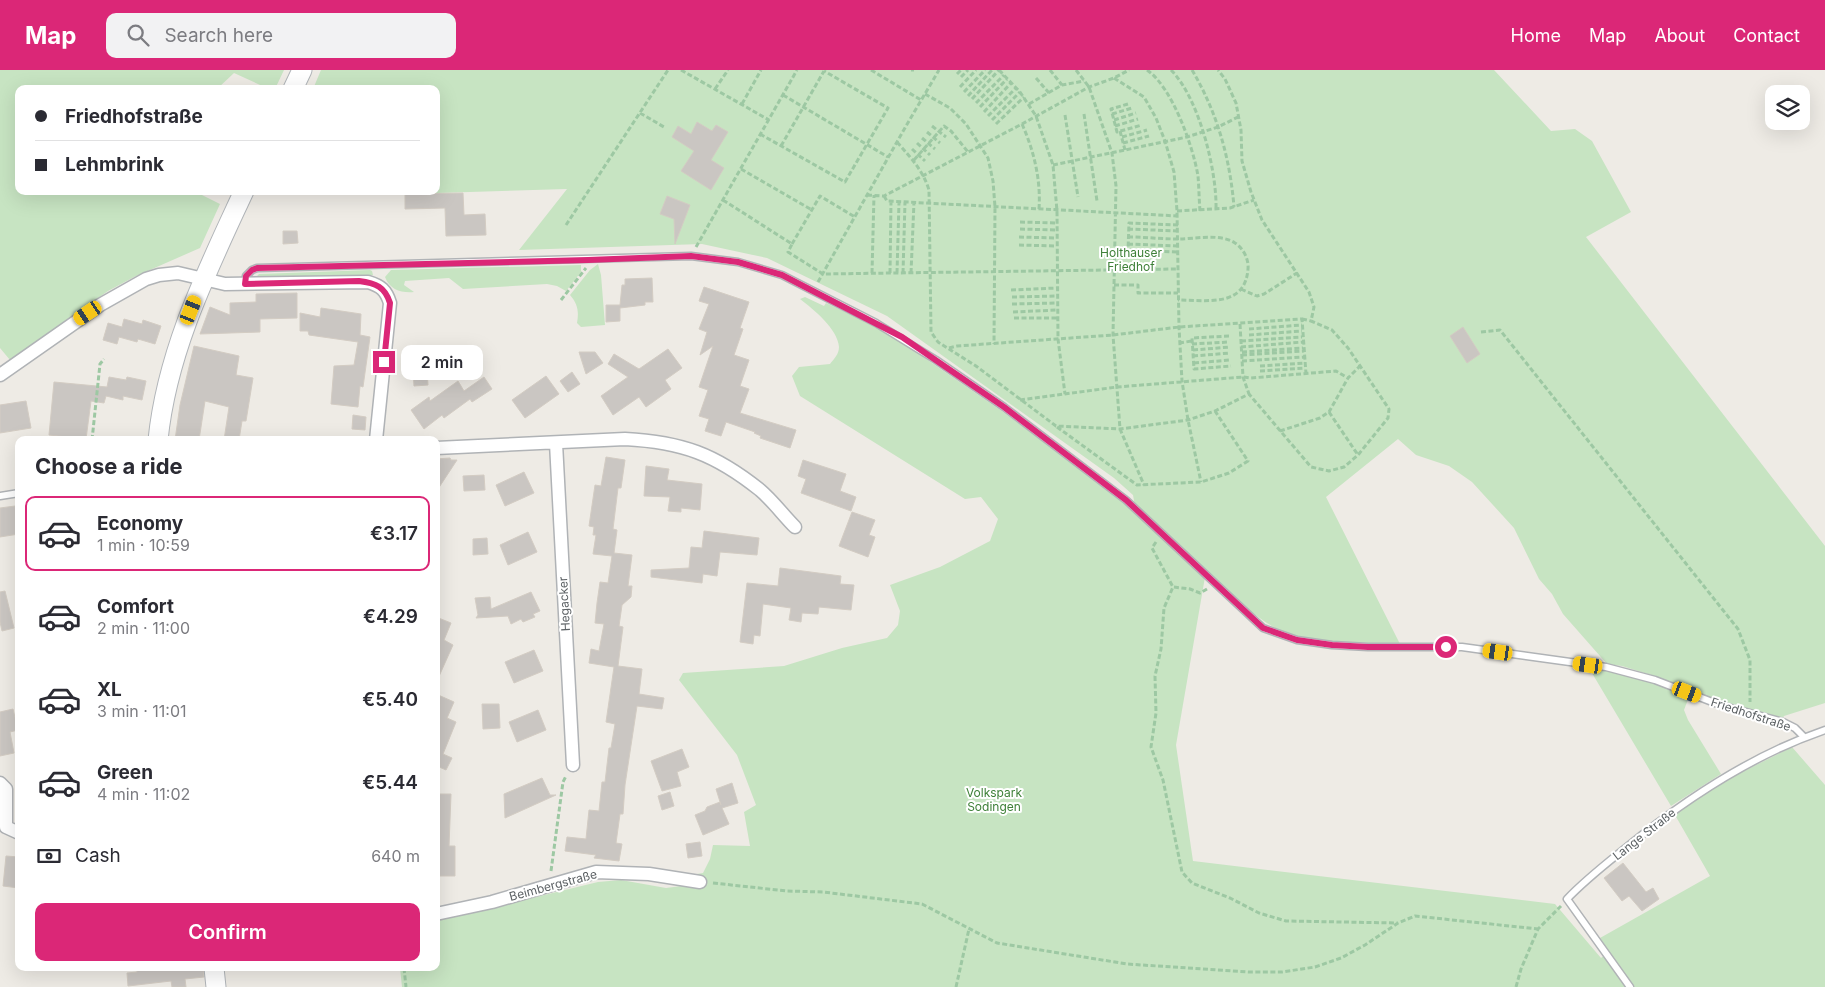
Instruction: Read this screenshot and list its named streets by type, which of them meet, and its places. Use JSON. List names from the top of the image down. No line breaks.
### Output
{"streets":{"street":["Hegacker","Beimbergstraße"],"lane":["Friedhofstraße","Lange Straße"]},"crossings":[["Friedhofstraße","Lange Straße"]],"parks":["Holthauser Friedhof","Volkspark Sodingen"],"page":{"header":"Map","search":"Search here","nav":["Home","Map","About","Contact"],"banner":["Friedhofstraße","Lehmbrink"],"bubble":"2 min","heading":"Choose a ride","list":[{"name":"Economy","note":"1 min · 10:59","value":"€3.17"},{"name":"Comfort","note":"2 min · 11:00","value":"€4.29"},{"name":"XL","note":"3 min · 11:01","value":"€5.40"},{"name":"Green","note":"4 min · 11:02","value":"€5.44"}],"pay":["Cash","640 m"],"buttons":"Confirm"}}
